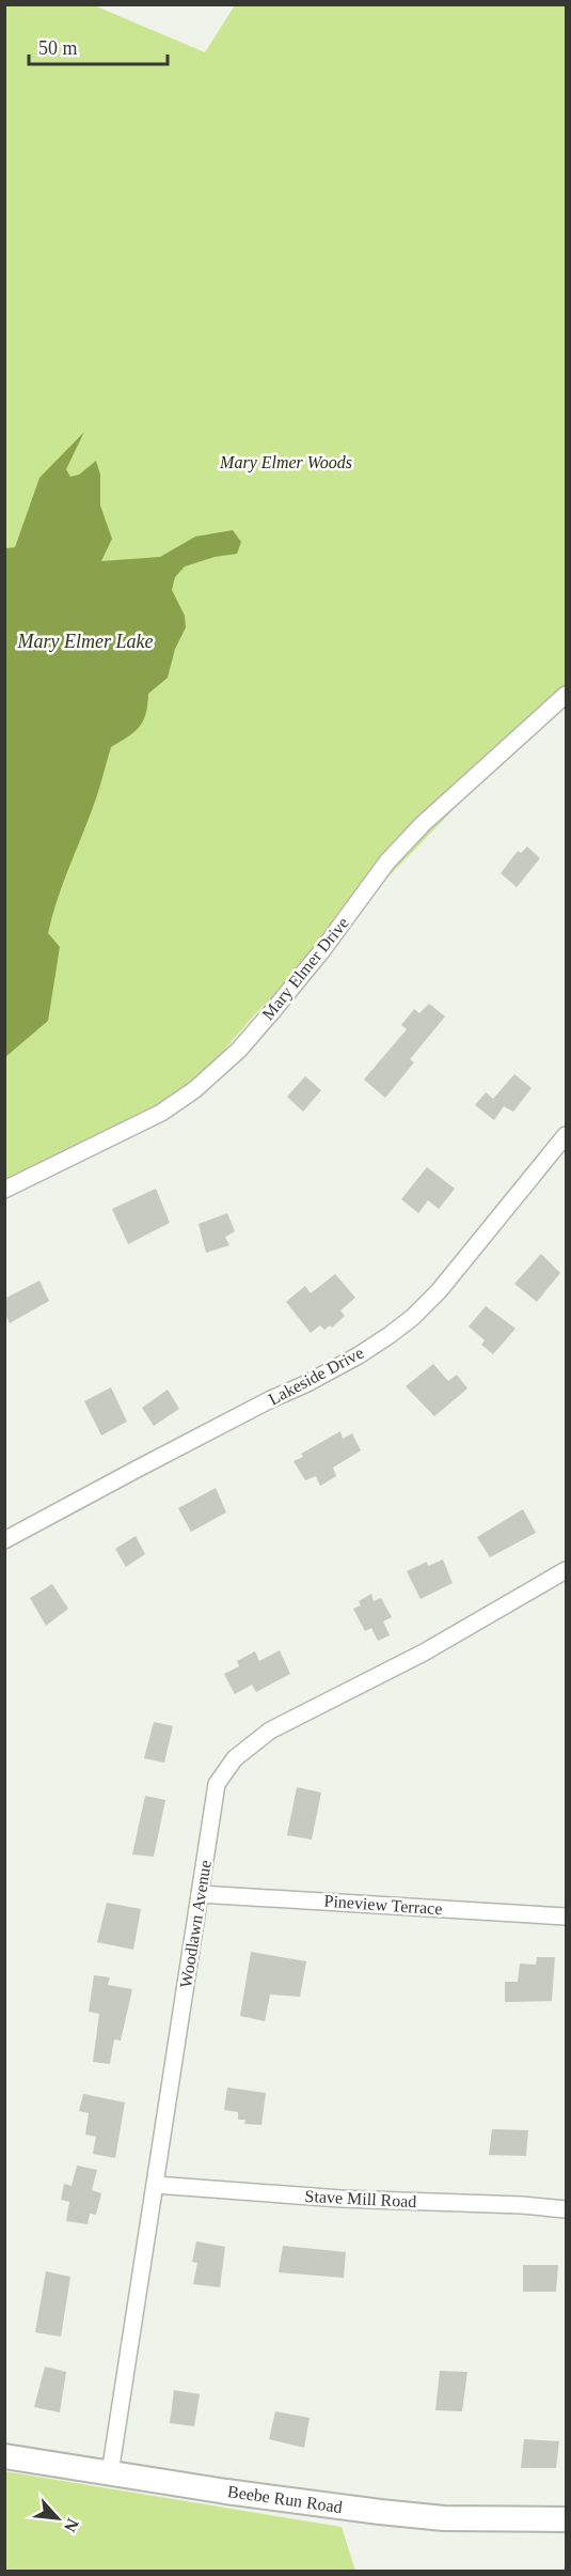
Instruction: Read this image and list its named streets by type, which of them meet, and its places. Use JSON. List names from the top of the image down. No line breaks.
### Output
{"streets":{"main road":["Beebe Run Road"],"street":["Mary Elmer Drive","Lakeside Drive","Pineview Terrace","Woodlawn Avenue","Stave Mill Road"]},"crossings":[["Pineview Terrace","Woodlawn Avenue"],["Woodlawn Avenue","Stave Mill Road"],["Woodlawn Avenue","Beebe Run Road"]],"water":["Mary Elmer Lake"],"parks":["Mary Elmer Woods"],"scale_bar":"50 m","north":"bottom right"}
